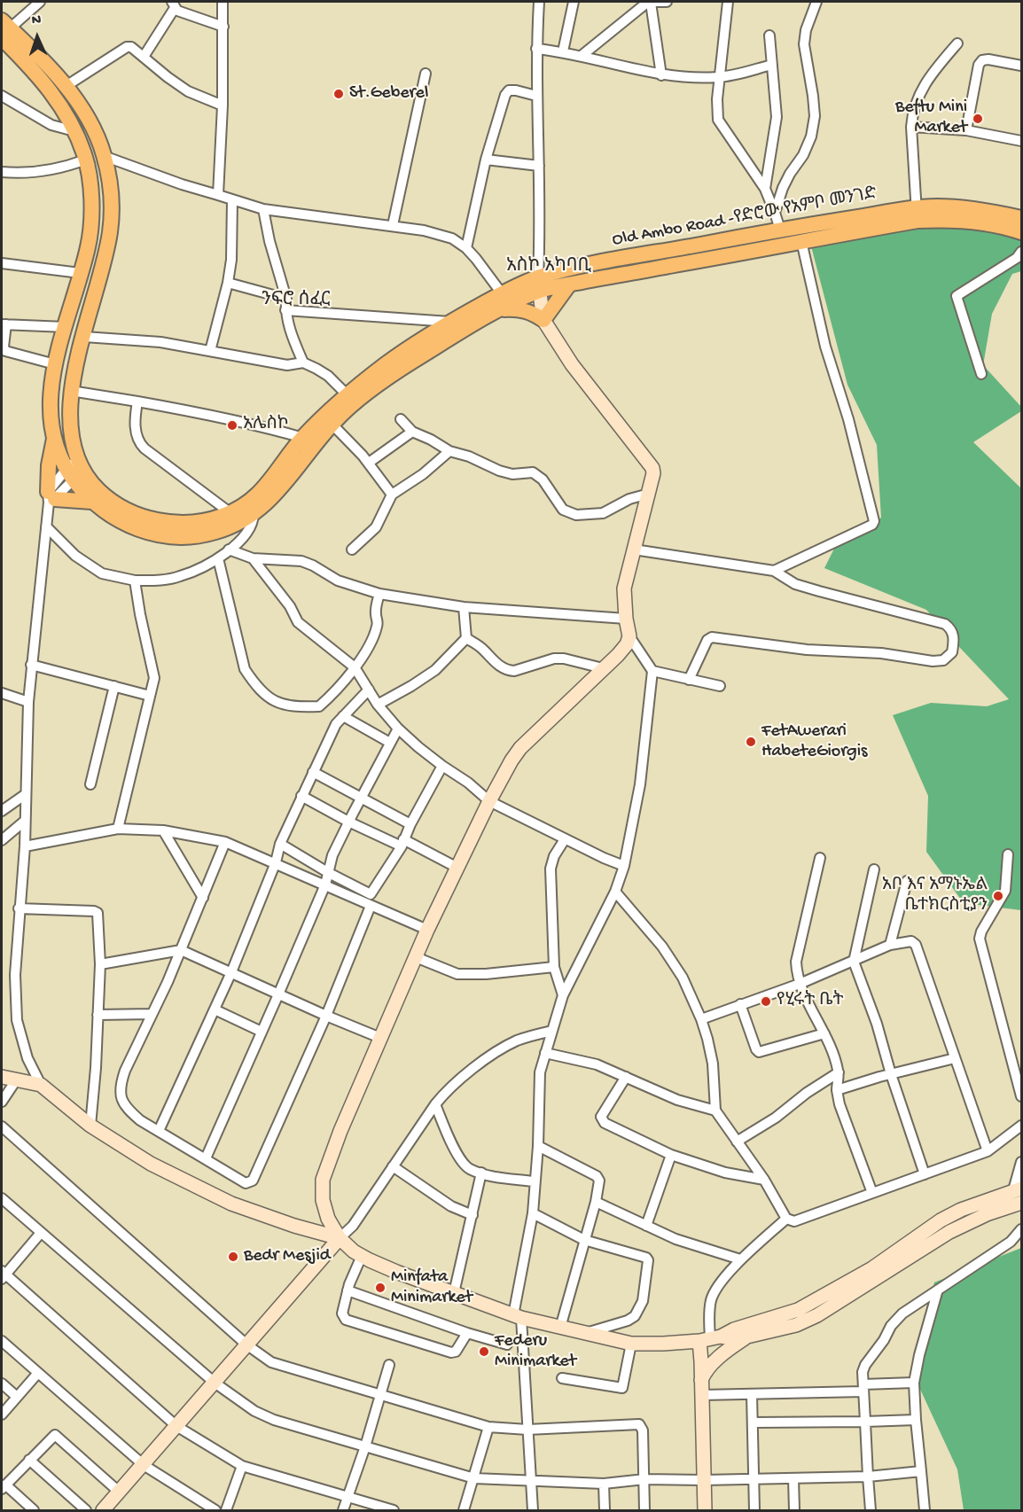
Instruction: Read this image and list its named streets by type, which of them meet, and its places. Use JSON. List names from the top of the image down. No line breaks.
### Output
{"streets":{"main road":["Old Ambo Road -የድሮው የአምቦ መንገድ"]},"districts":["አስኮ አካባቢ","ንፍሮ ሰፈር"],"places":["St.Geberel","Beftu Mini Market","አሌስኮ","FetAwerari HabeteGiorgis","አቦ እና አማኑኤል ቤተክርስቲያን","የሂሩት ቤት","Bedr Mesjid","Minfata Minimarket","Federu Minimarket"],"north":"top"}
